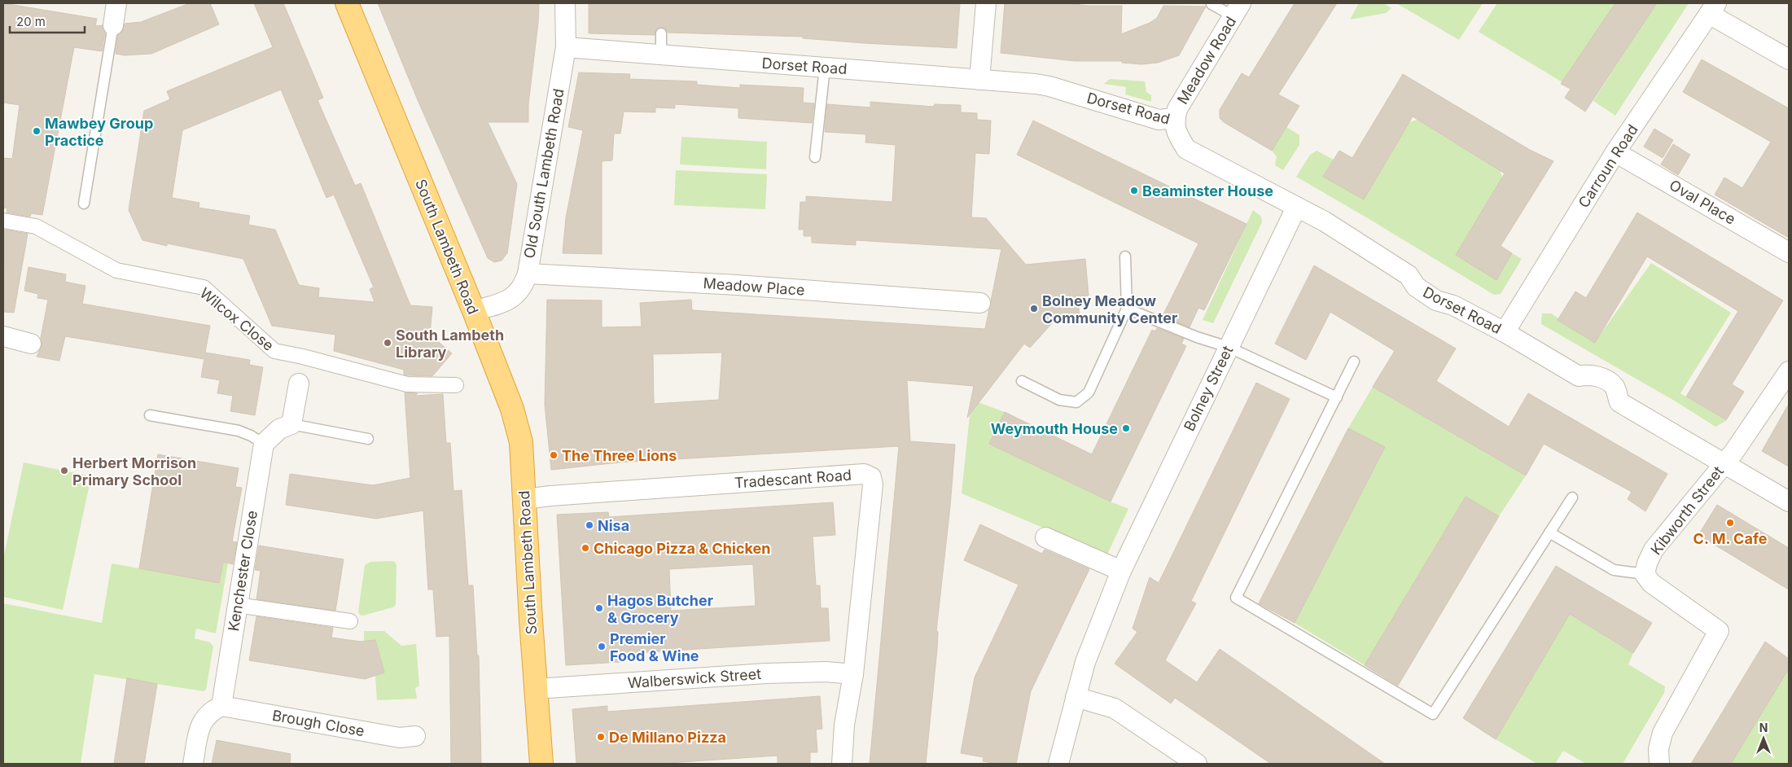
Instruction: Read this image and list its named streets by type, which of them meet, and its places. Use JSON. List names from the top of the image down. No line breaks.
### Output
{"streets":{"highway":["South Lambeth Road"],"street":["Meadow Road","Dorset Road","Carroun Road","Old South Lambeth Road","Oval Place","Meadow Place","Wilcox Close","Bolney Street","Tradescant Road","Kibworth Street","Kenchester Close","Walberswick Street","Brough Close"]},"crossings":[["Meadow Road","Dorset Road"],["Dorset Road","Carroun Road"],["Dorset Road","Old South Lambeth Road"],["Dorset Road","Bolney Street"],["Dorset Road","Kibworth Street"],["Carroun Road","Oval Place"],["Old South Lambeth Road","South Lambeth Road"],["Old South Lambeth Road","Meadow Place"],["South Lambeth Road","Tradescant Road"],["South Lambeth Road","Walberswick Street"],["Tradescant Road","Walberswick Street"],["Kenchester Close","Brough Close"]],"places":["Mawbey Group Practice","Beaminster House","Bolney Meadow Community Center","South Lambeth Library","Weymouth House","The Three Lions","Herbert Morrison Primary School","C. M. Cafe","Nisa","Chicago Pizza & Chicken","Hagos Butcher & Grocery","Premier Food & Wine","De Millano Pizza"],"scale_bar":"20 m","north":"top"}
